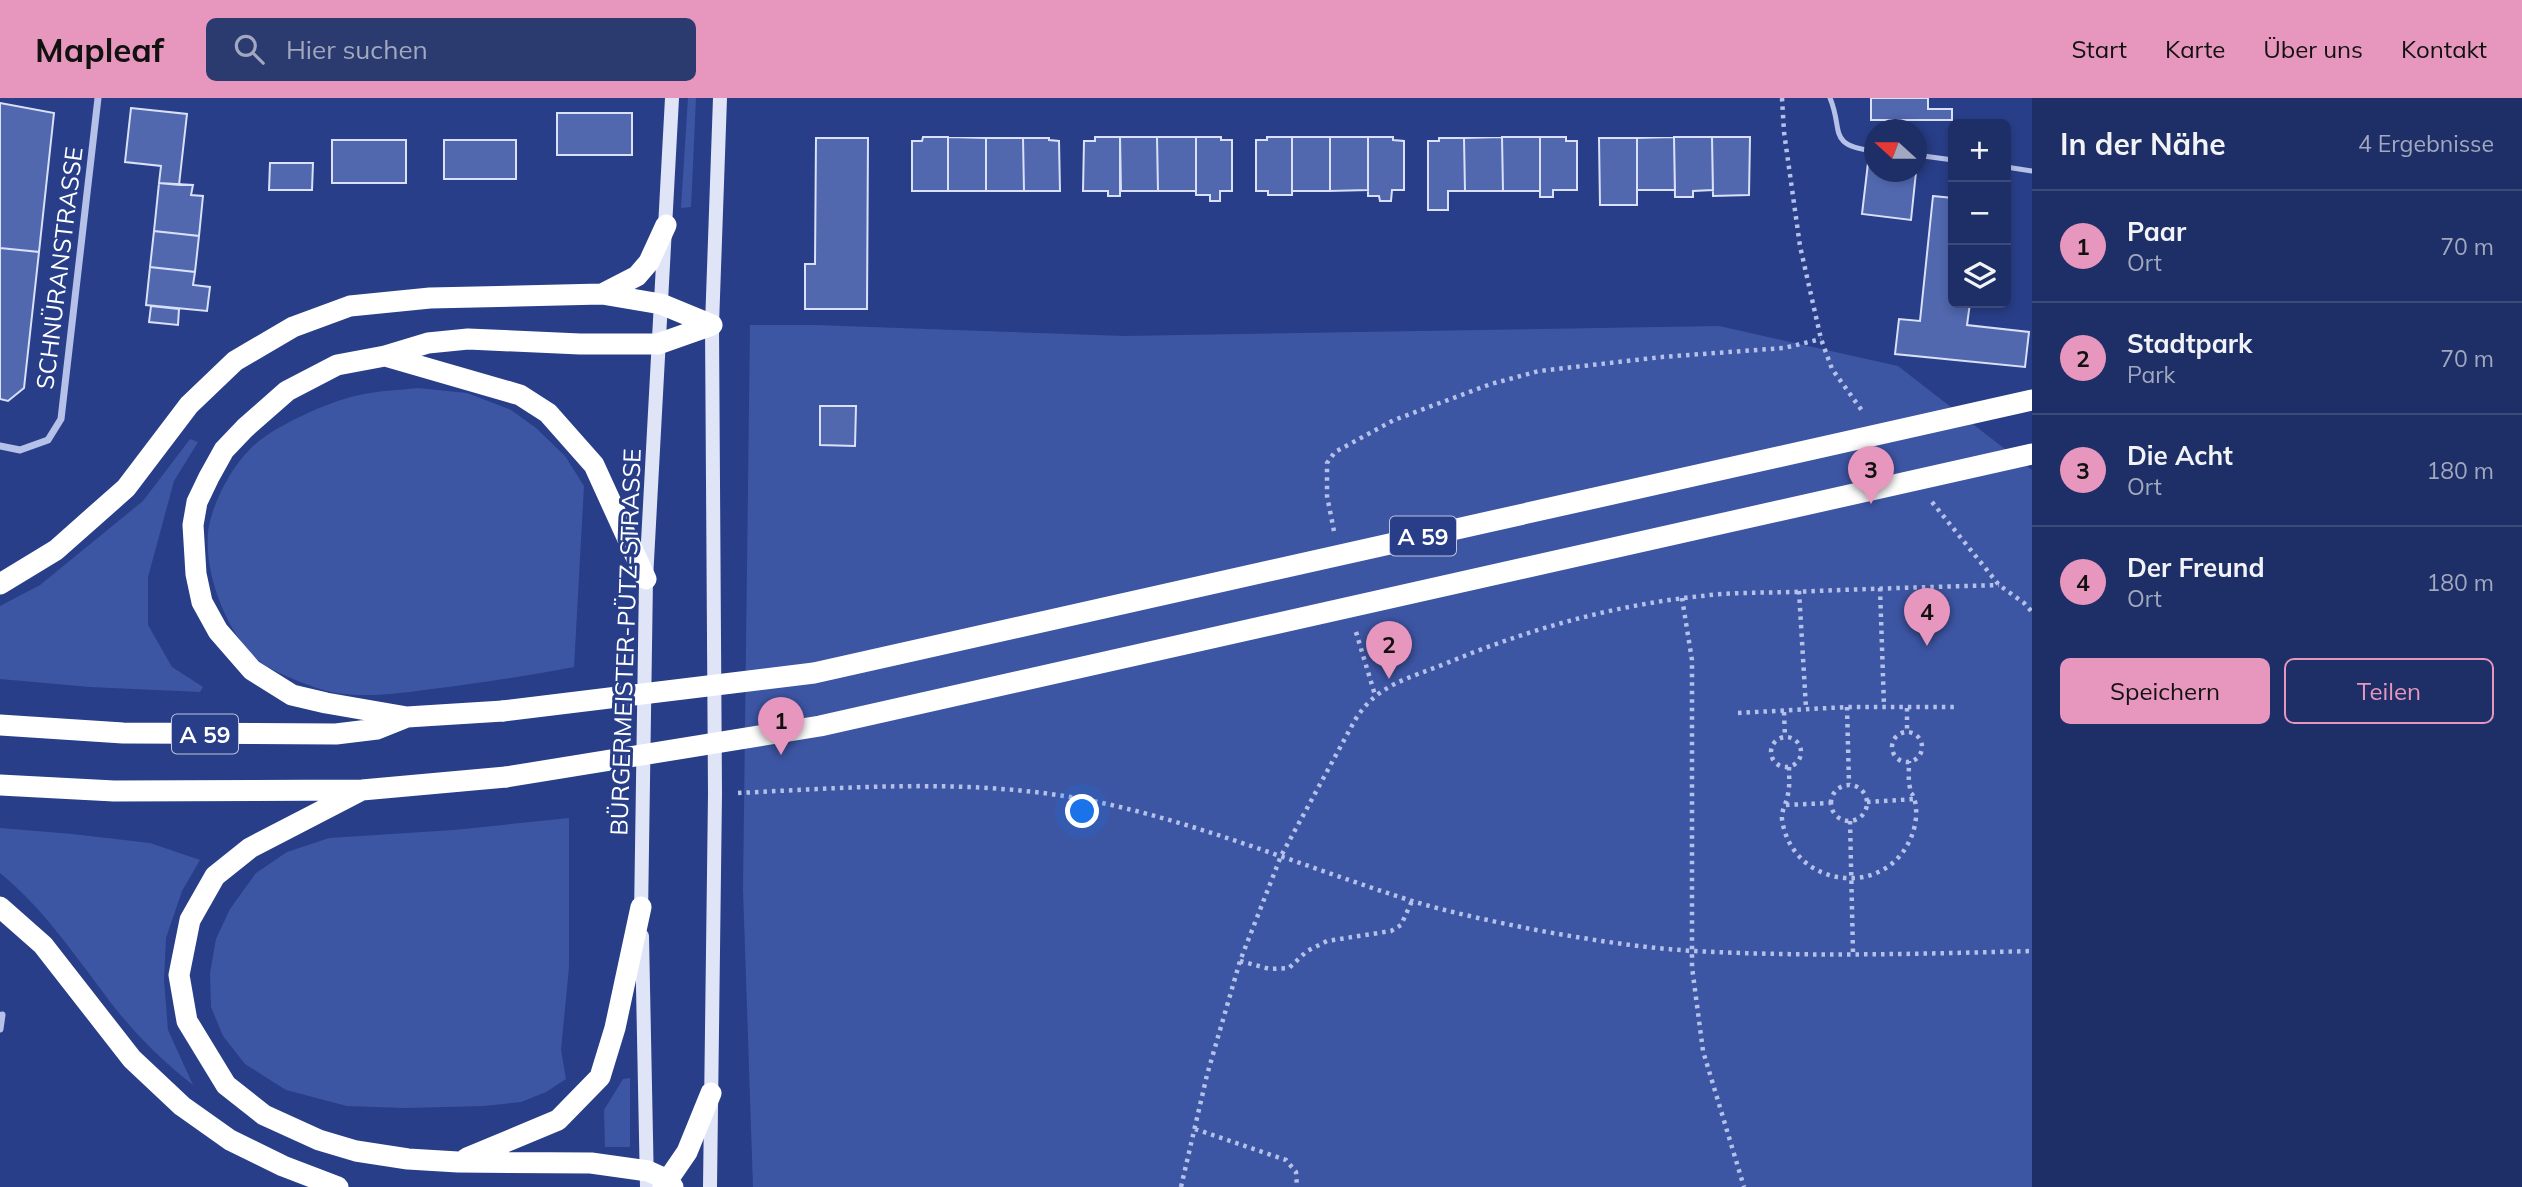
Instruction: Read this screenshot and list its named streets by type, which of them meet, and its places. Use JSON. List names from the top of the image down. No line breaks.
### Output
{"streets":{"highway":["A 59"],"main road":["BÜRGERMEISTER-PÜTZ-STRASSE"],"street":["SCHNÜRANSTRASSE"]},"north":"left","page":{"header":"Mapleaf","search":"Hier suchen","nav":["Start","Karte","Über uns","Kontakt"],"heading":["In der Nähe","4 Ergebnisse"],"map_buttons":["+","−"],"list":[{"mark":"1","name":"Paar","note":"Ort","value":"70 m"},{"mark":"2","name":"Stadtpark","note":"Park","value":"70 m"},{"mark":"3","name":"Die Acht","note":"Ort","value":"180 m"},{"mark":"4","name":"Der Freund","note":"Ort","value":"180 m"}],"pins":["3","4","2","1"],"buttons":["Speichern","Teilen"]}}
